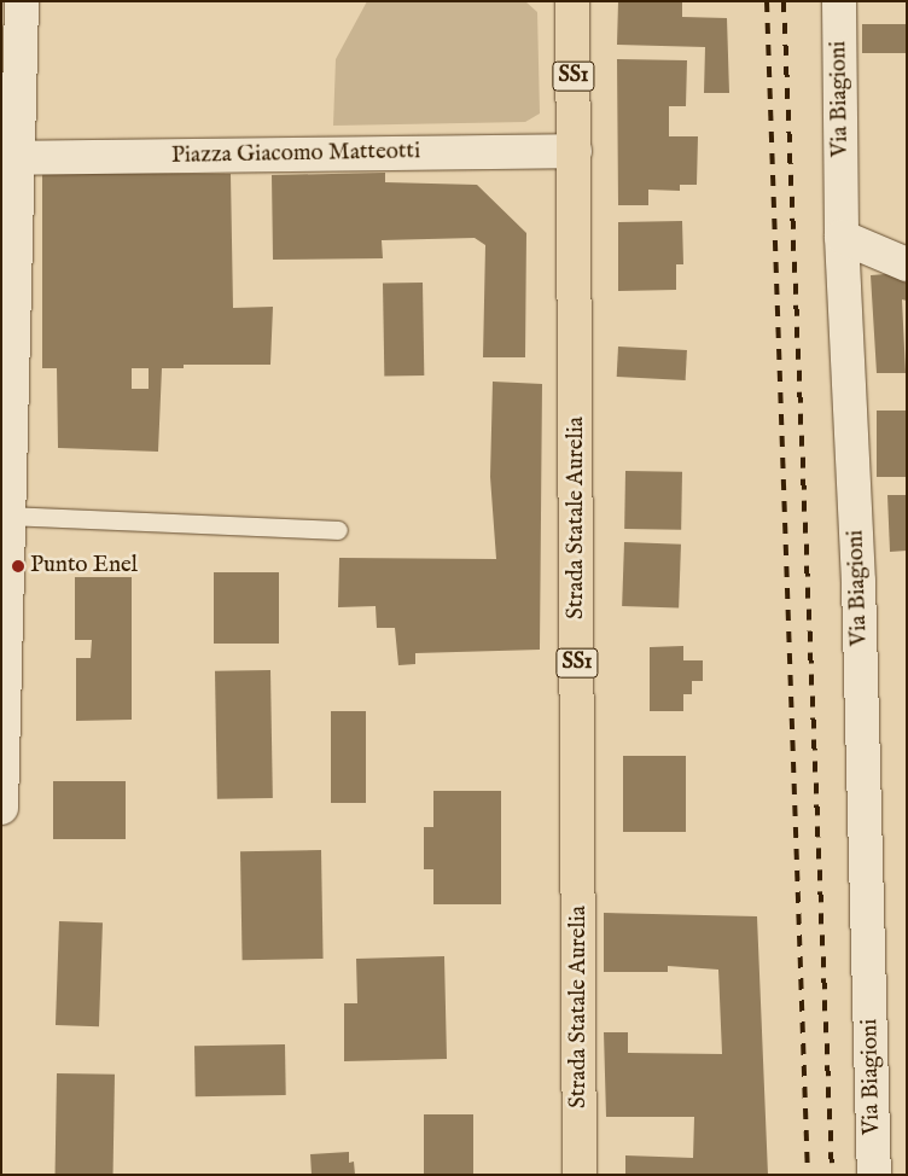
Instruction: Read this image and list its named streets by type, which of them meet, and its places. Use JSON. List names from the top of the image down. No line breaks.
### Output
{"streets":{"main road":["SS1","Strada Statale Aurelia"],"street":["Via Biagioni","Piazza Giacomo Matteotti"]},"crossings":[["SS1","Piazza Giacomo Matteotti"],["SS1","Strada Statale Aurelia"],["Piazza Giacomo Matteotti","Strada Statale Aurelia"]],"places":["Punto Enel"]}
